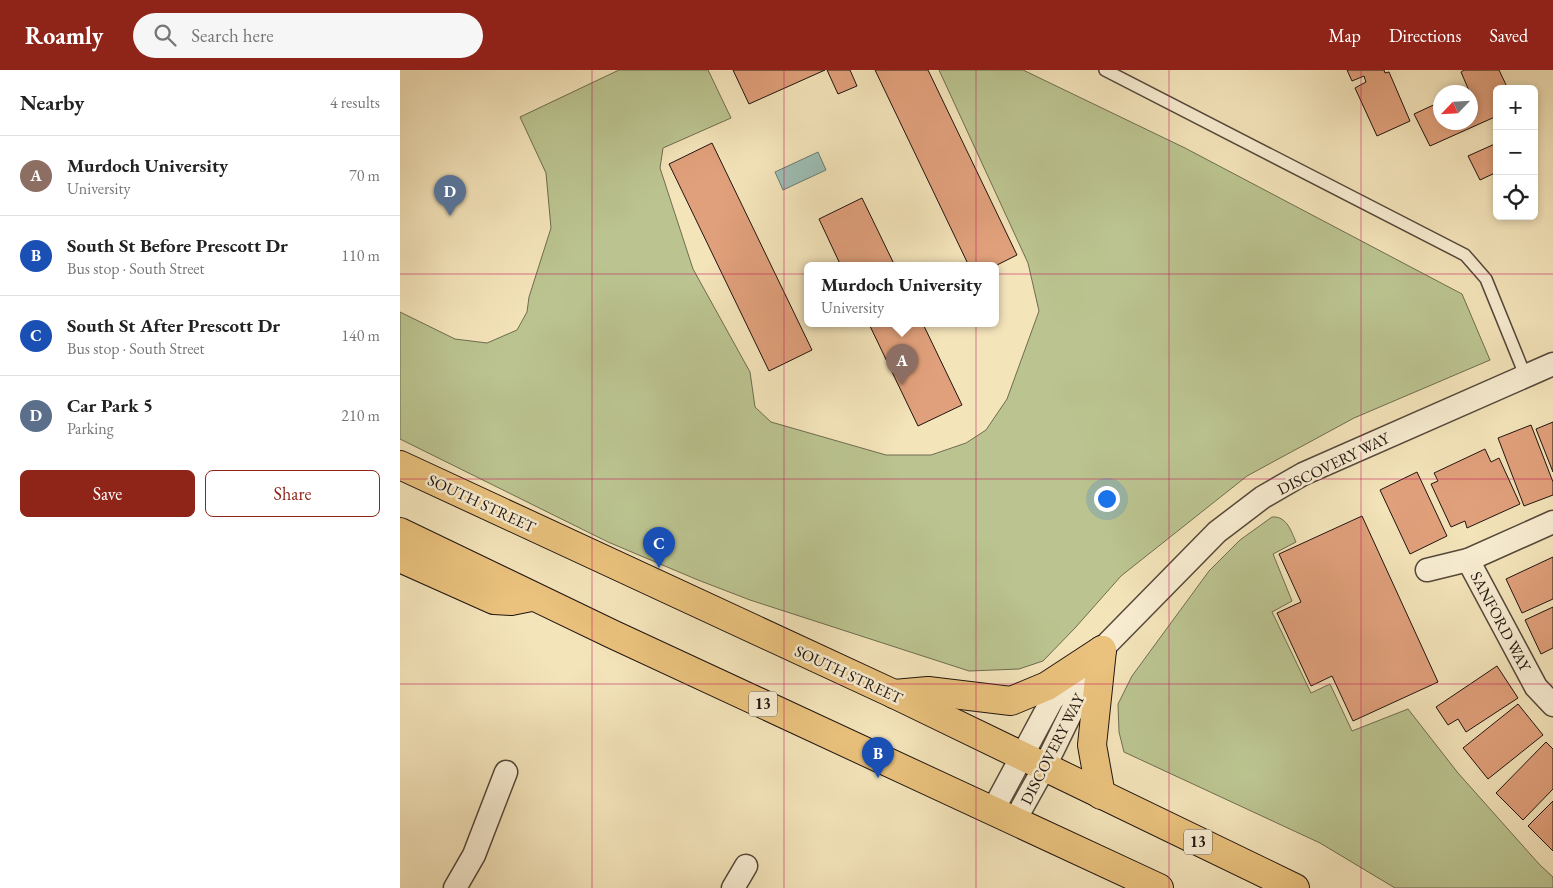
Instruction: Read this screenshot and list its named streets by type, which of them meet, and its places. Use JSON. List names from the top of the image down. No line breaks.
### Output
{"streets":{"highway":["SOUTH STREET","13"],"street":["DISCOVERY WAY","SANFORD WAY"]},"crossings":[["DISCOVERY WAY","SOUTH STREET"],["DISCOVERY WAY","13"]],"north":"bottom left","page":{"header":"Roamly","search":"Search here","nav":["Map","Directions","Saved"],"heading":["Nearby","4 results"],"map_buttons":["+","−"],"list":[{"mark":"A","name":"Murdoch University","note":"University","value":"70 m"},{"mark":"B","name":"South St Before Prescott Dr","note":"Bus stop · South Street","value":"110 m"},{"mark":"C","name":"South St After Prescott Dr","note":"Bus stop · South Street","value":"140 m"},{"mark":"D","name":"Car Park 5","note":"Parking","value":"210 m"}],"pins":["D","A","C","B"],"popup":["Murdoch University","University"],"buttons":["Save","Share"]}}
